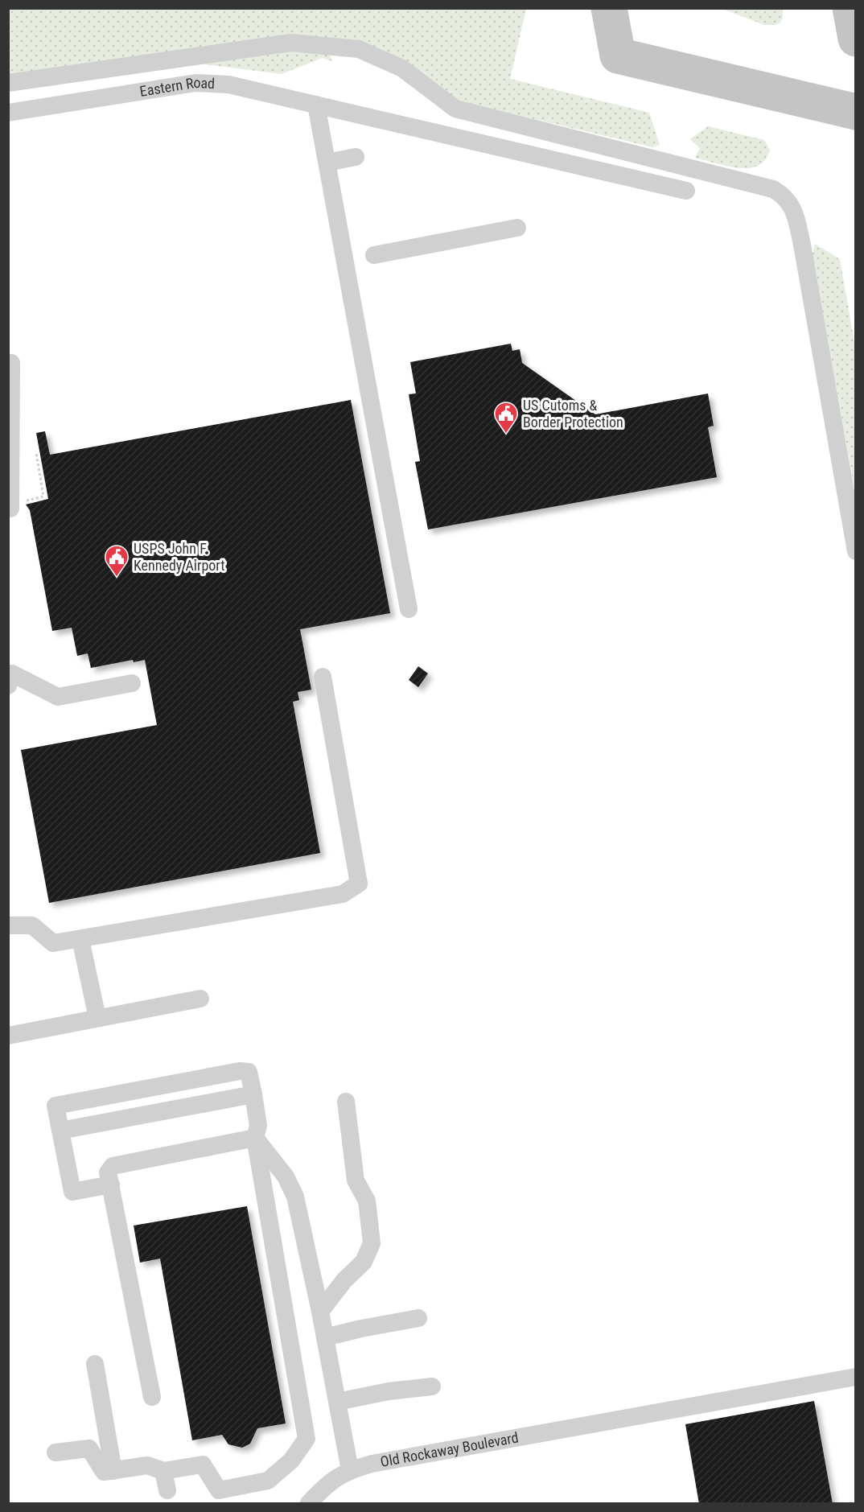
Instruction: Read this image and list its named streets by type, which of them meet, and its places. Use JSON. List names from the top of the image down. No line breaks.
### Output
{"streets":{"street":["Eastern Road","Old Rockaway Boulevard"]},"places":{"public building":["US Cutoms & Border Protection","USPS John F. Kennedy Airport"]}}
